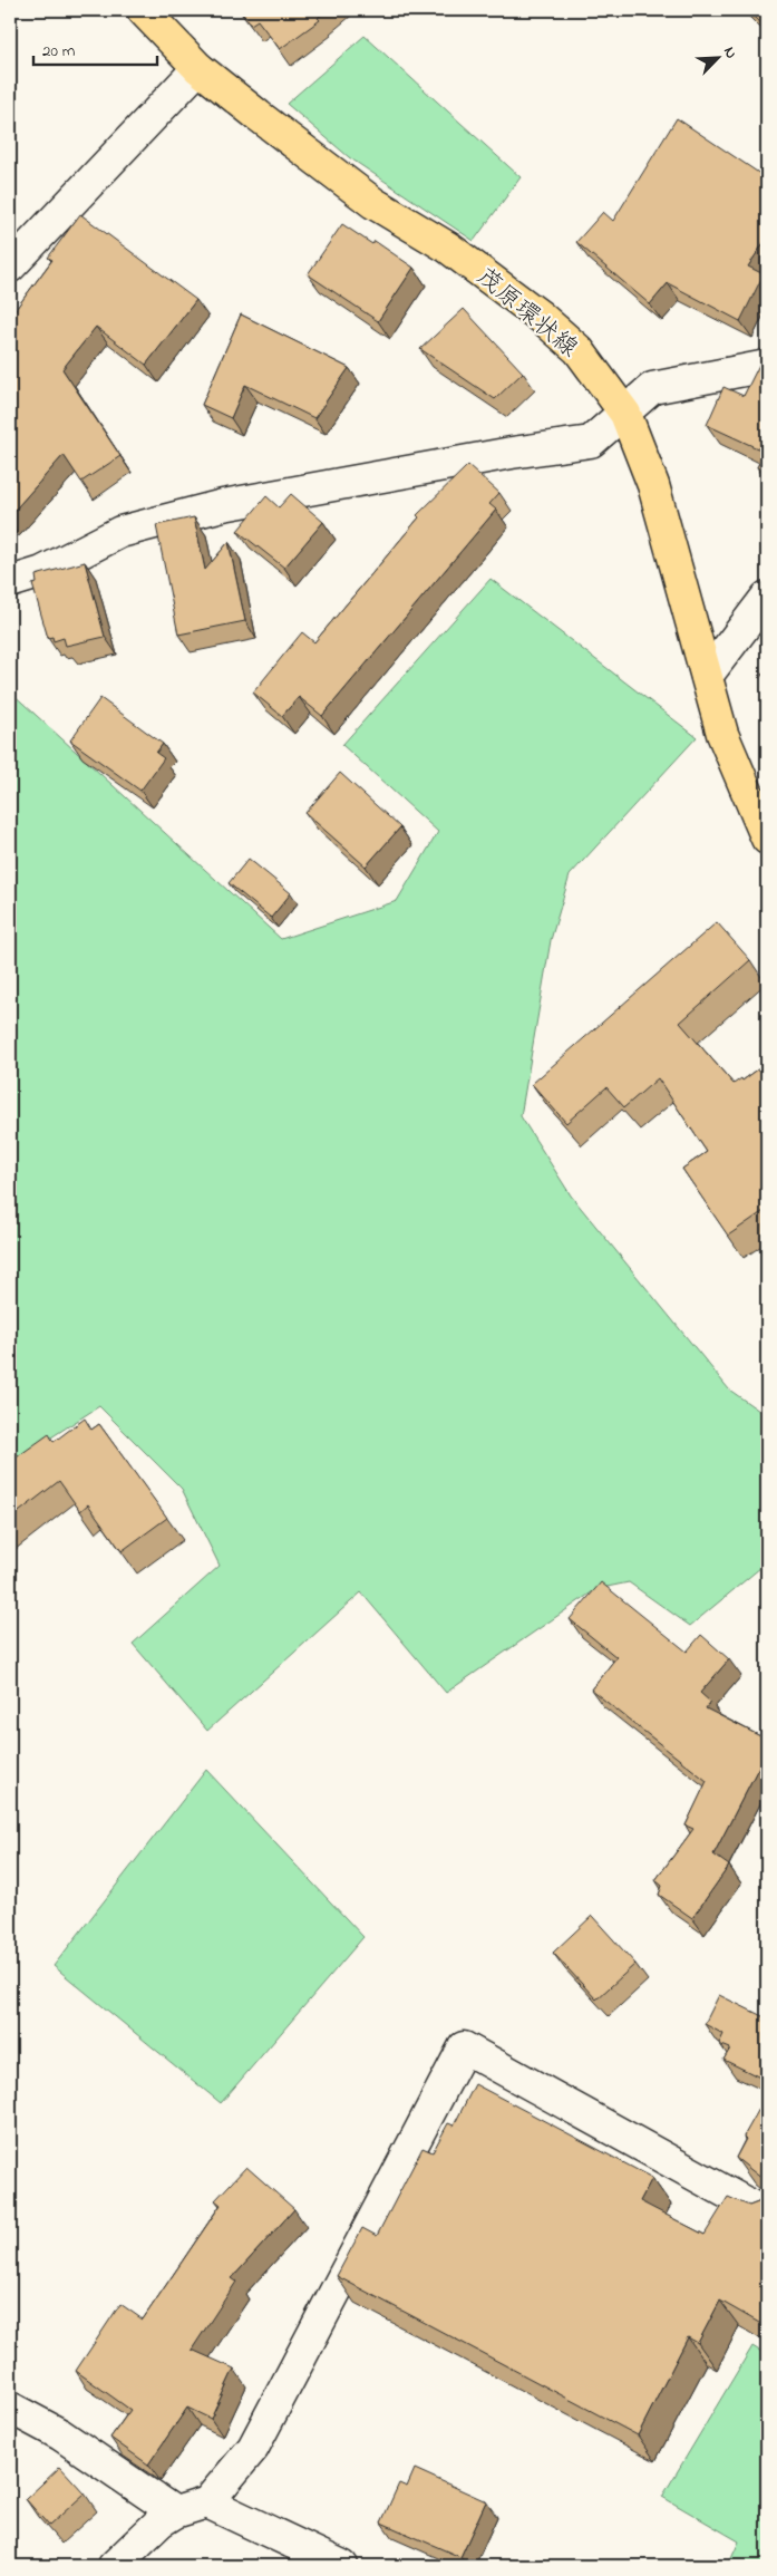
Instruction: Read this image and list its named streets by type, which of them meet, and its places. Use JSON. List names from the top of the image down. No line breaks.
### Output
{"streets":{"main road":["茂原環状線"]},"scale_bar":"20 m","north":"top right"}
